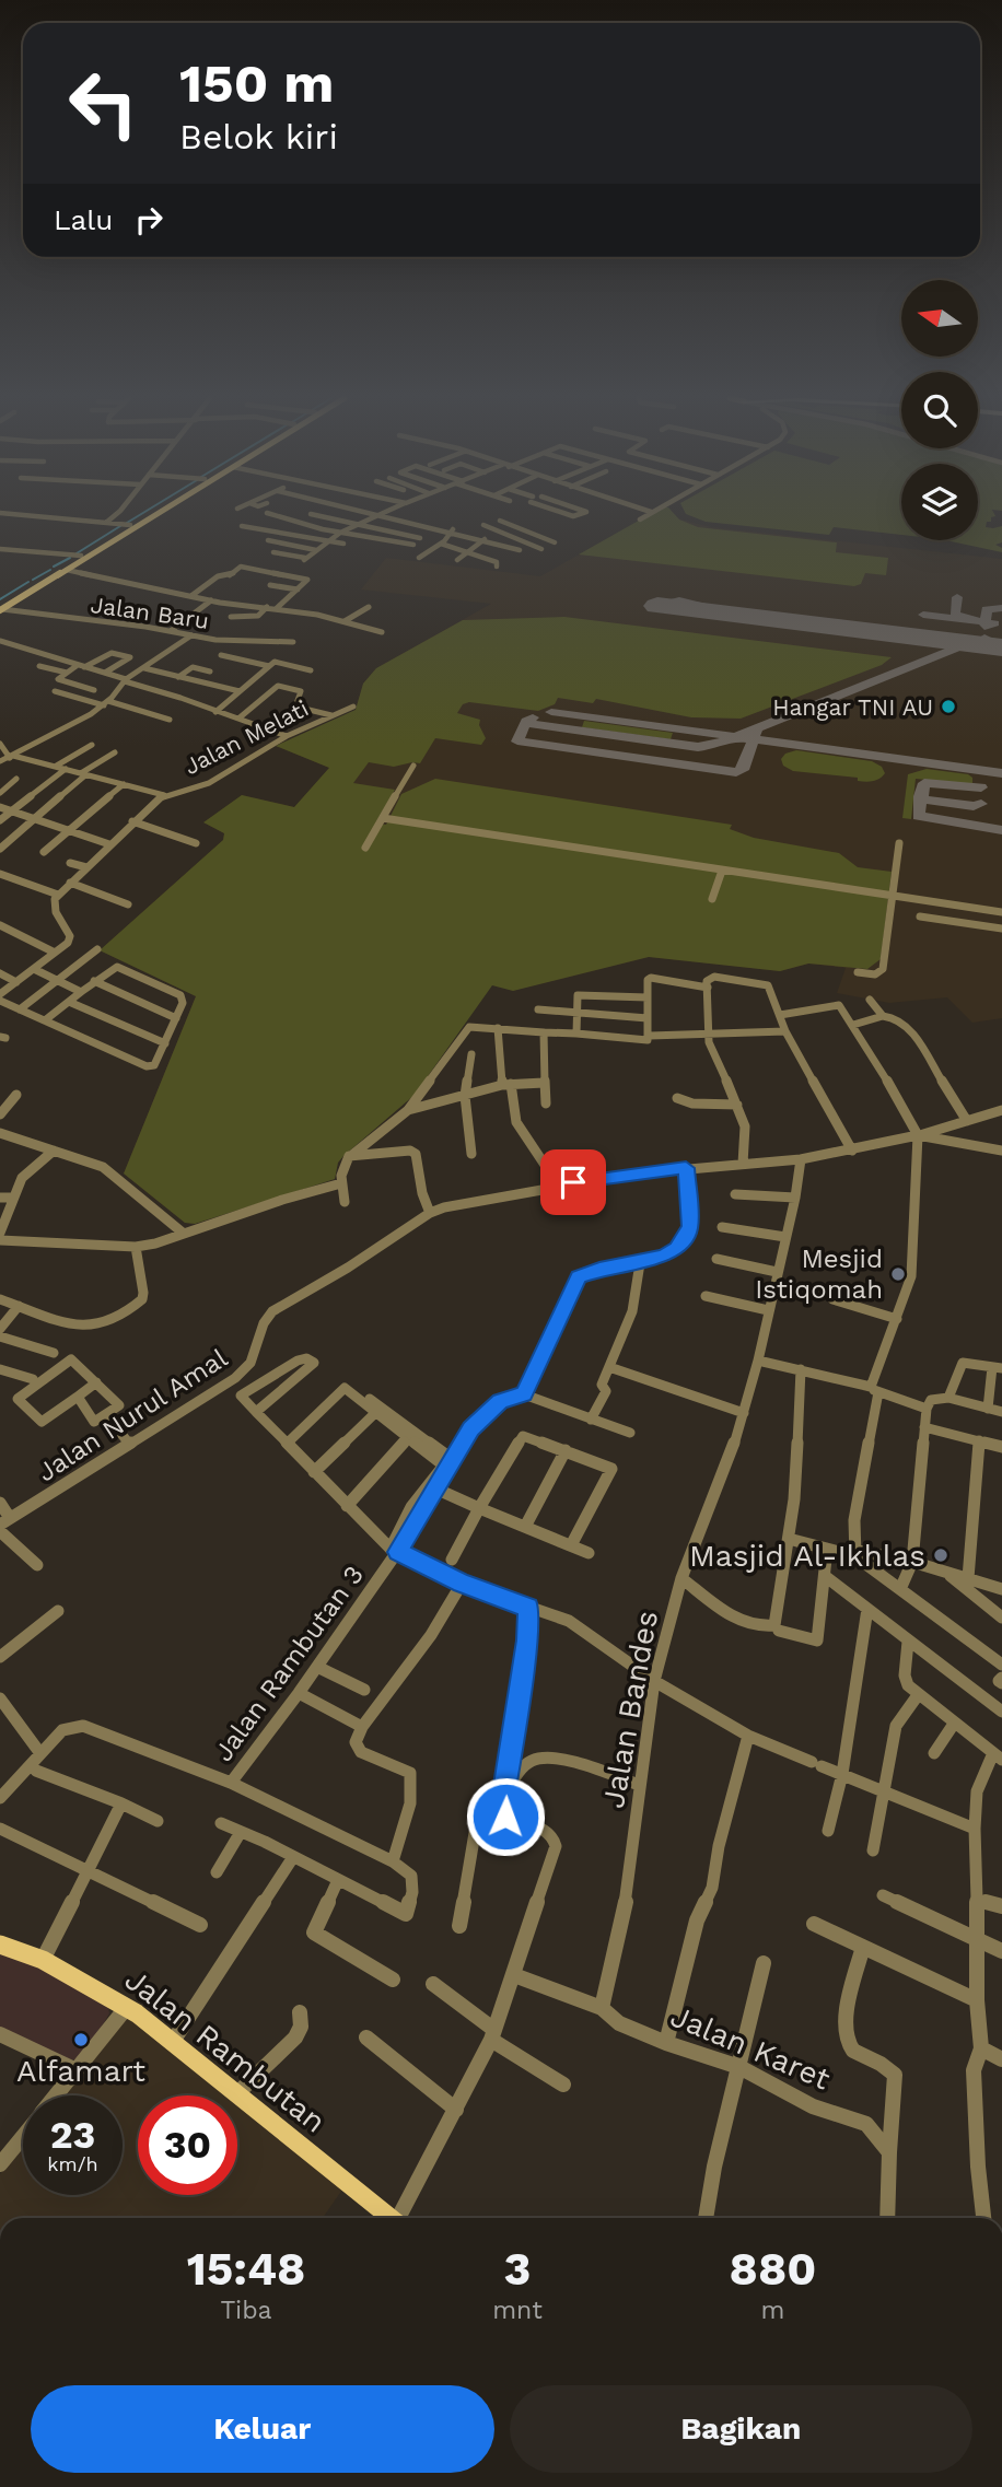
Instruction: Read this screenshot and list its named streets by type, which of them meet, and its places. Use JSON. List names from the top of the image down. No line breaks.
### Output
{"streets":{"main road":["Jalan Rambutan"],"street":["Jalan Baru","Jalan Melati","Jalan Nurul Amal","Jalan Rambutan 3","Jalan Bandes","Jalan Karet"]},"crossings":[["Jalan Nurul Amal","Jalan Bandes"],["Jalan Bandes","Jalan Karet"]],"places":["Hangar TNI AU","Mesjid Istiqomah","Masjid Al-Ikhlas","Alfamart"],"north":"left","page":{"turn":["150 m","Belok kiri"],"then":"Lalu","speed":"23 km/h","limit":"30","eta":["15:48","Tiba","3","mnt","880","m"],"buttons":["Keluar","Bagikan"]}}
